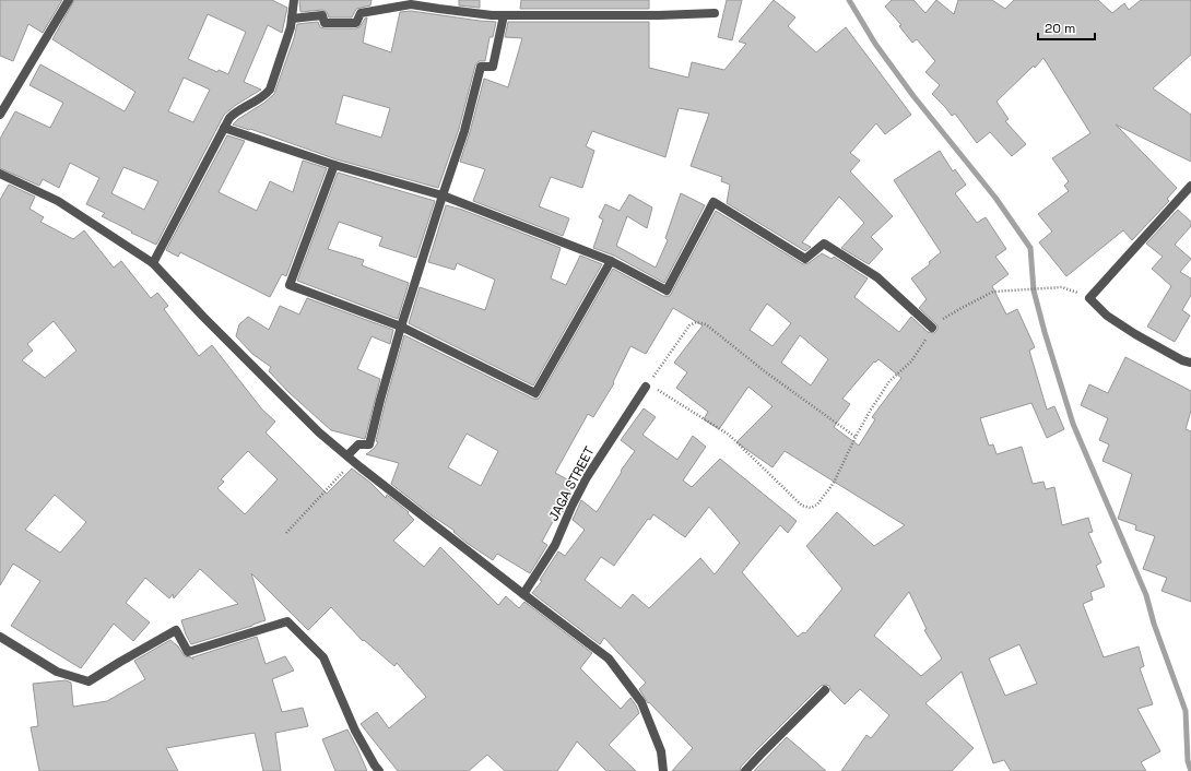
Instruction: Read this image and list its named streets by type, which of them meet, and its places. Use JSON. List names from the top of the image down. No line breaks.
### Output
{"streets":{"street":["JAGA STREET"]},"scale_bar":"20 m"}
